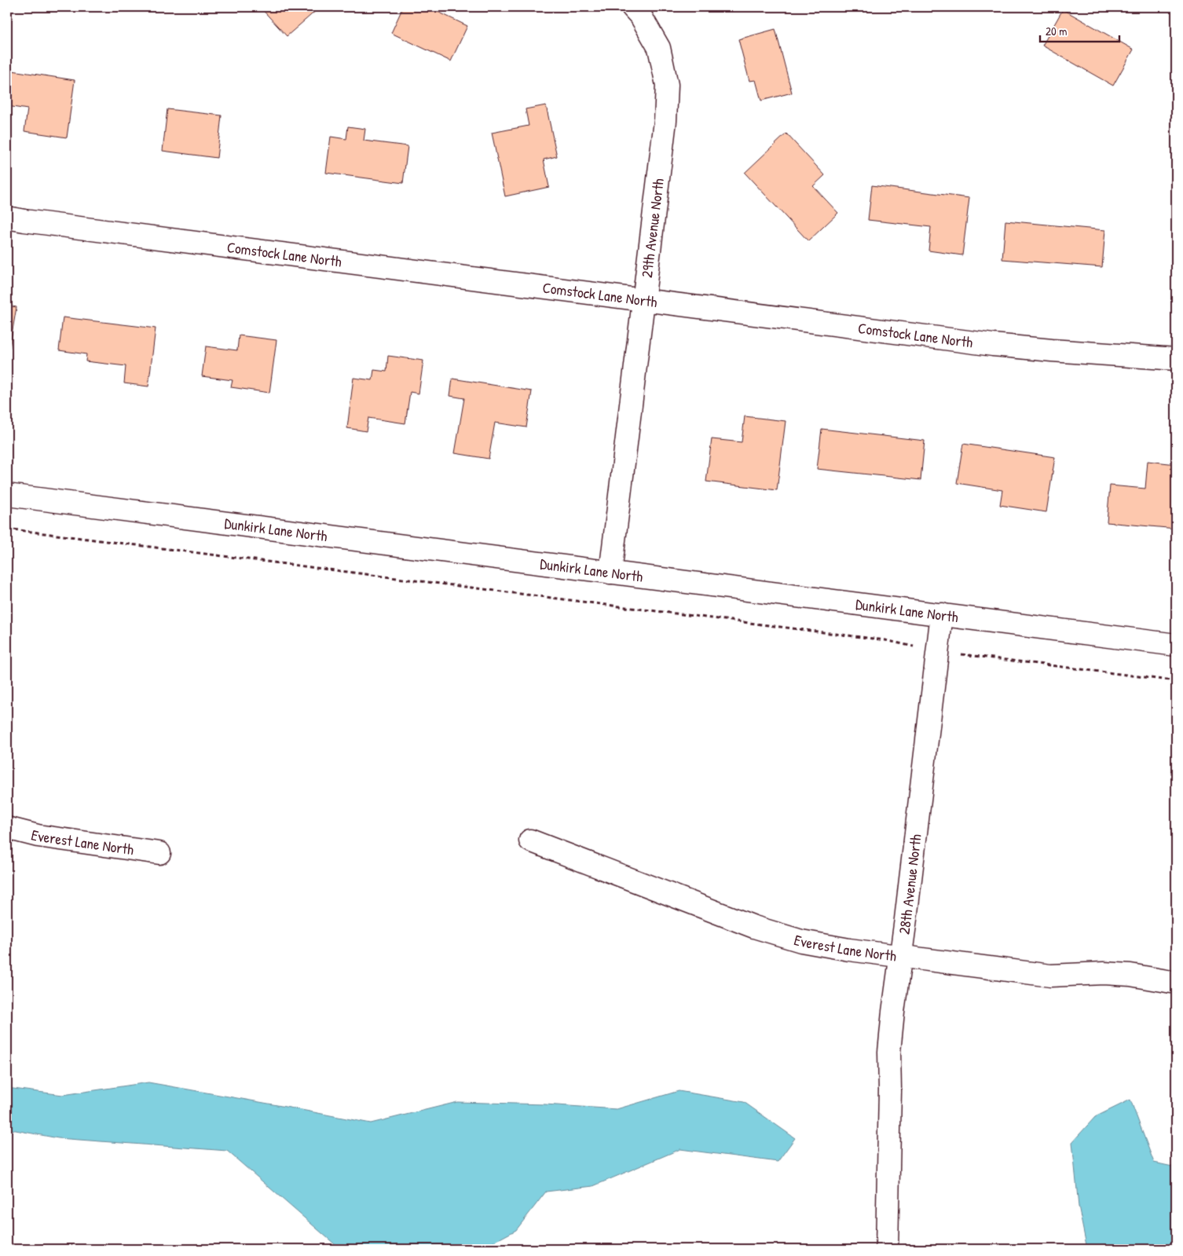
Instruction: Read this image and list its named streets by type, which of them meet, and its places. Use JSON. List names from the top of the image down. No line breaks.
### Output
{"streets":{"street":["29th Avenue North","Comstock Lane North","Dunkirk Lane North","Everest Lane North","28th Avenue North"]},"crossings":[["29th Avenue North","Comstock Lane North"],["29th Avenue North","Dunkirk Lane North"],["Dunkirk Lane North","28th Avenue North"],["Everest Lane North","28th Avenue North"]],"scale_bar":"20 m"}
